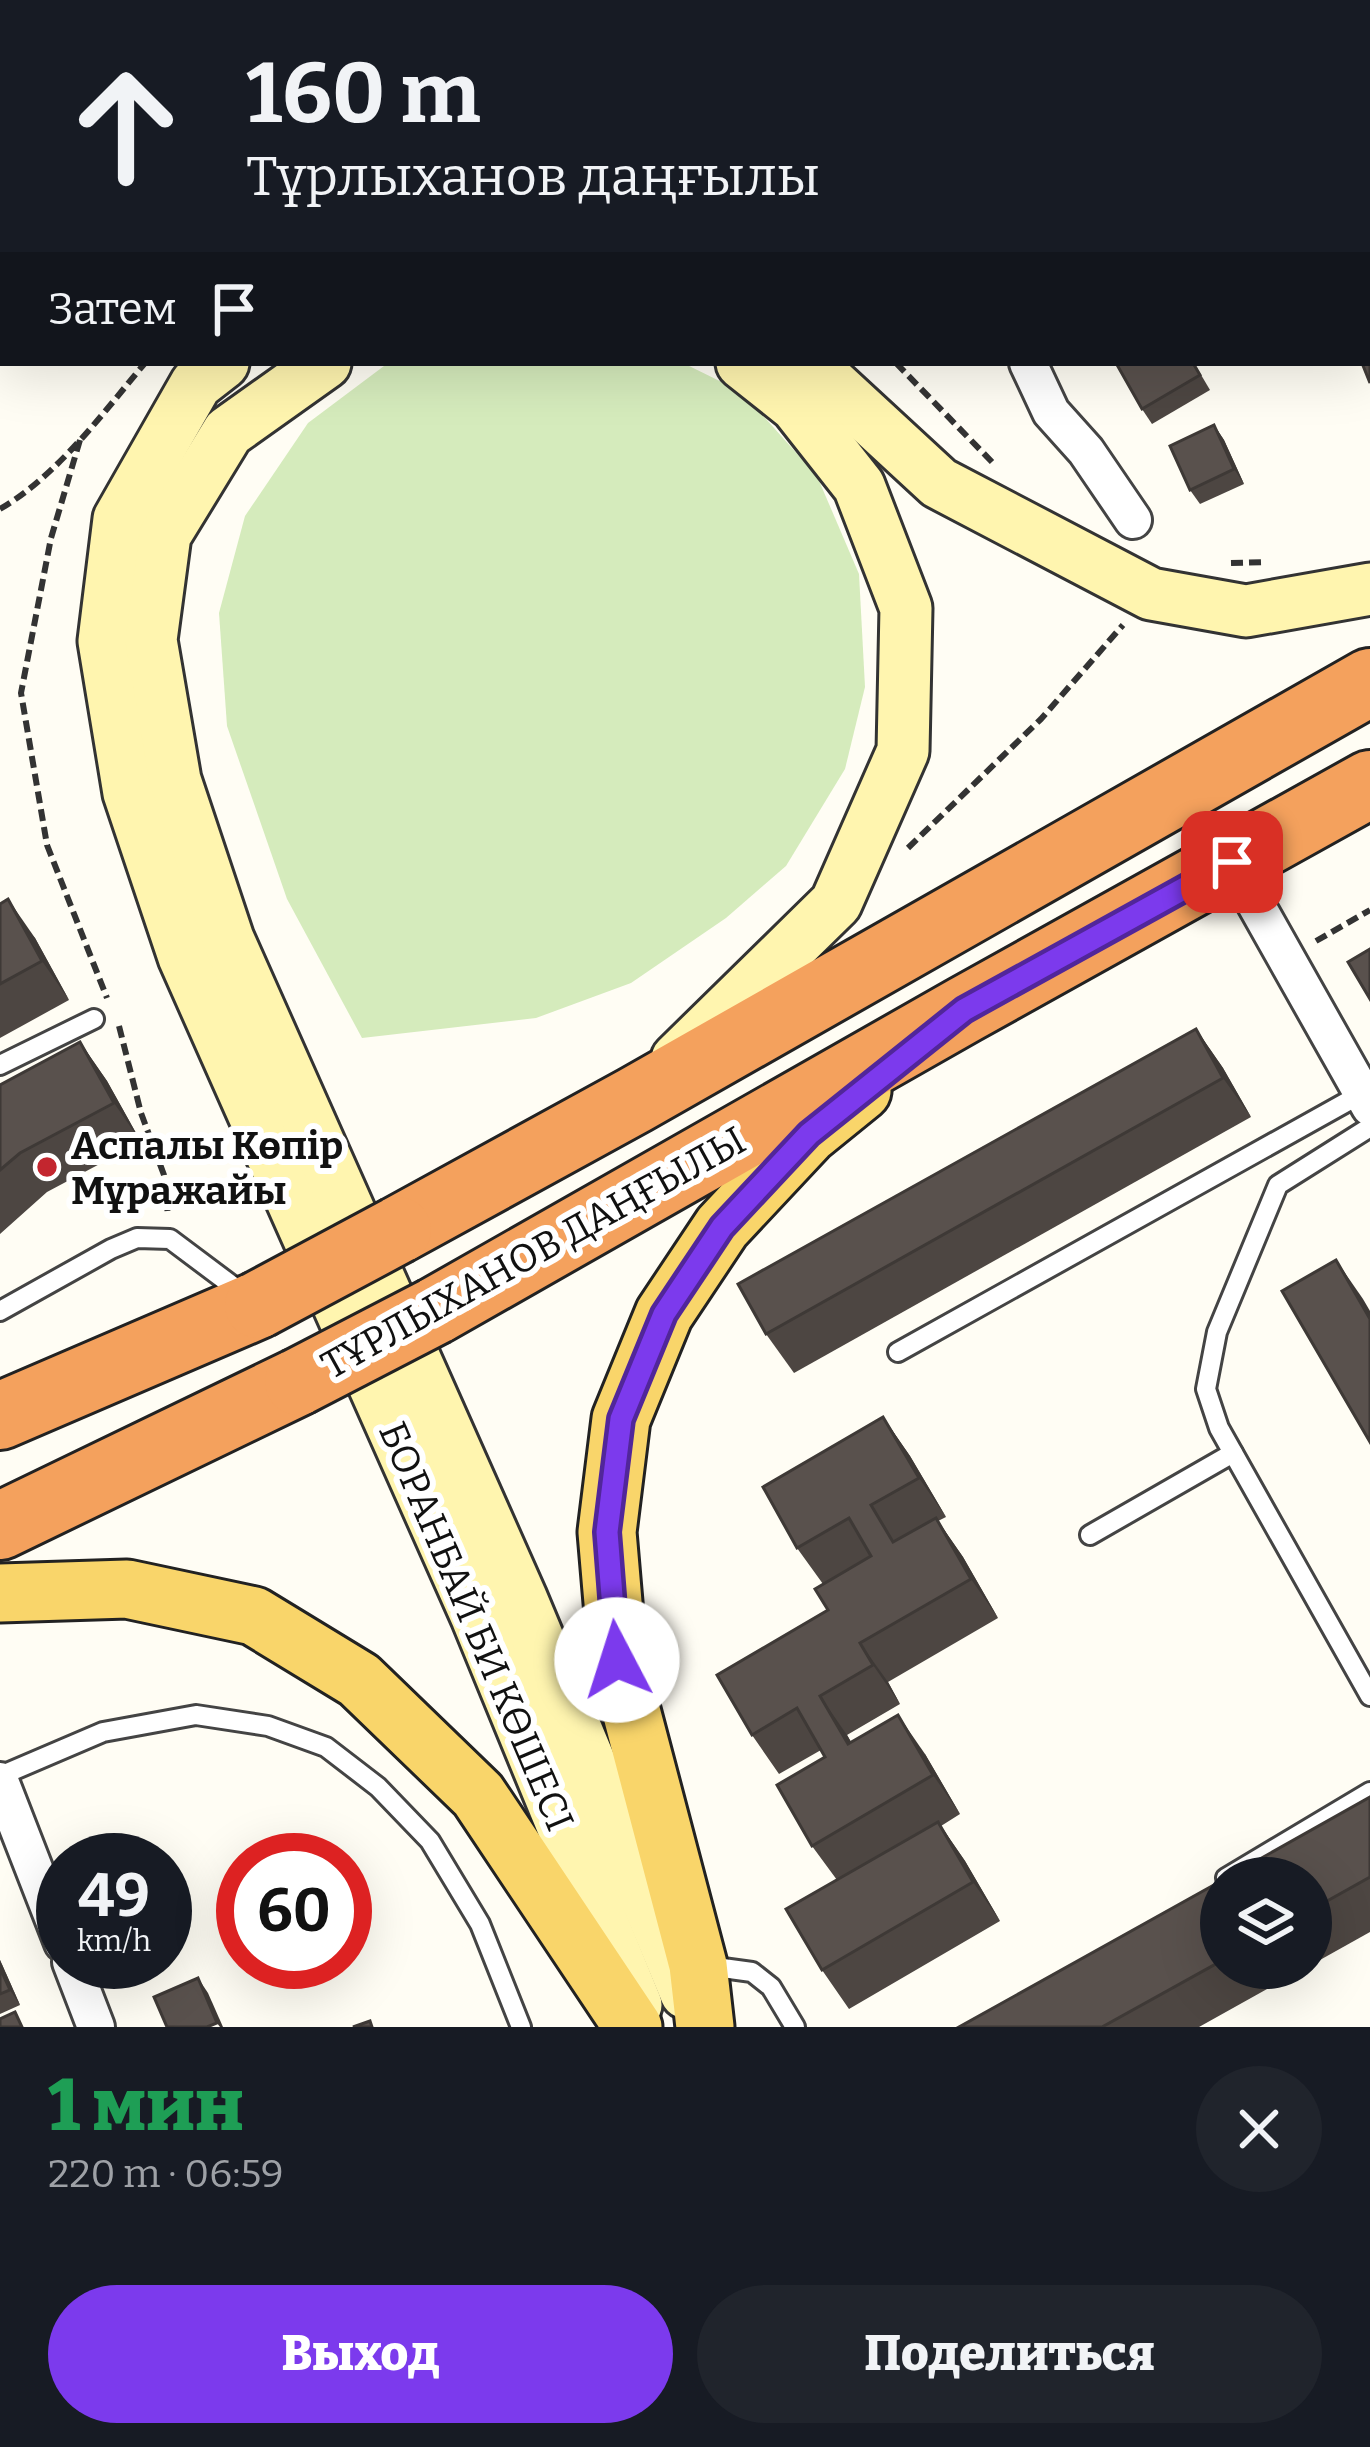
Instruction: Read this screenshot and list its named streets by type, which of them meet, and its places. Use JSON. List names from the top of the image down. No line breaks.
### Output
{"streets":{"highway":["ТҰРЛЫХАНОВ ДАҢҒЫЛЫ"],"main road":["БОРАНБАЙ БИ КӨШЕСІ"]},"places":["Аспалы Көпір Мұражайы"],"page":{"turn":["160 m","Тұрлыханов даңғылы"],"then":"Затем","speed":"49 km/h","limit":"60","heading":["1 мин","220 m · 06:59"],"buttons":["Выход","Поделиться"]}}
